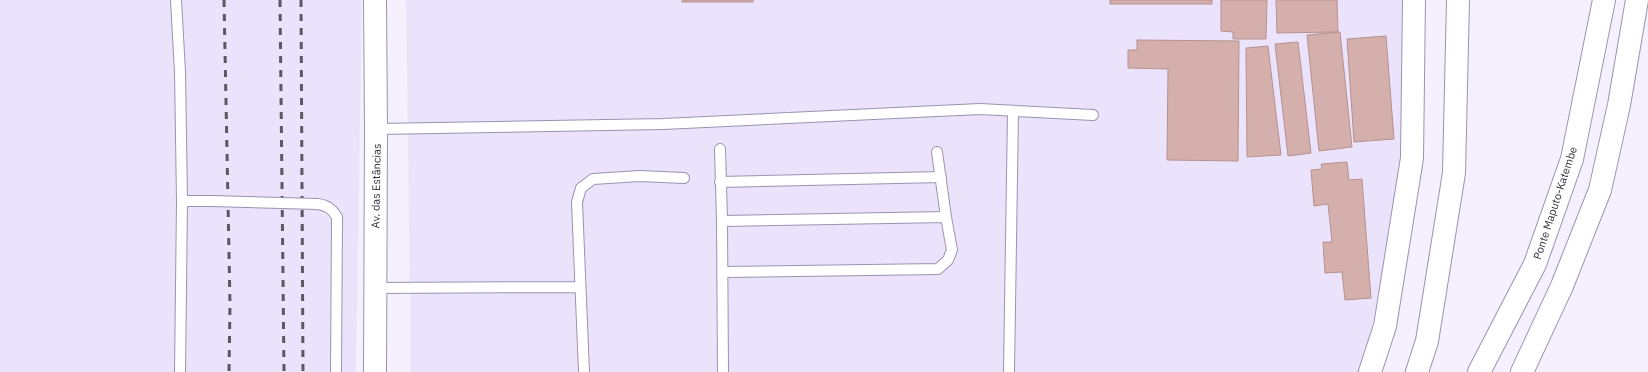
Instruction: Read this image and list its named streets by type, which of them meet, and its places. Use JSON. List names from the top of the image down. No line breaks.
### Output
{"streets":{"main road":["Av. das Estâncias","Ponte Maputo-Katembe"]}}
